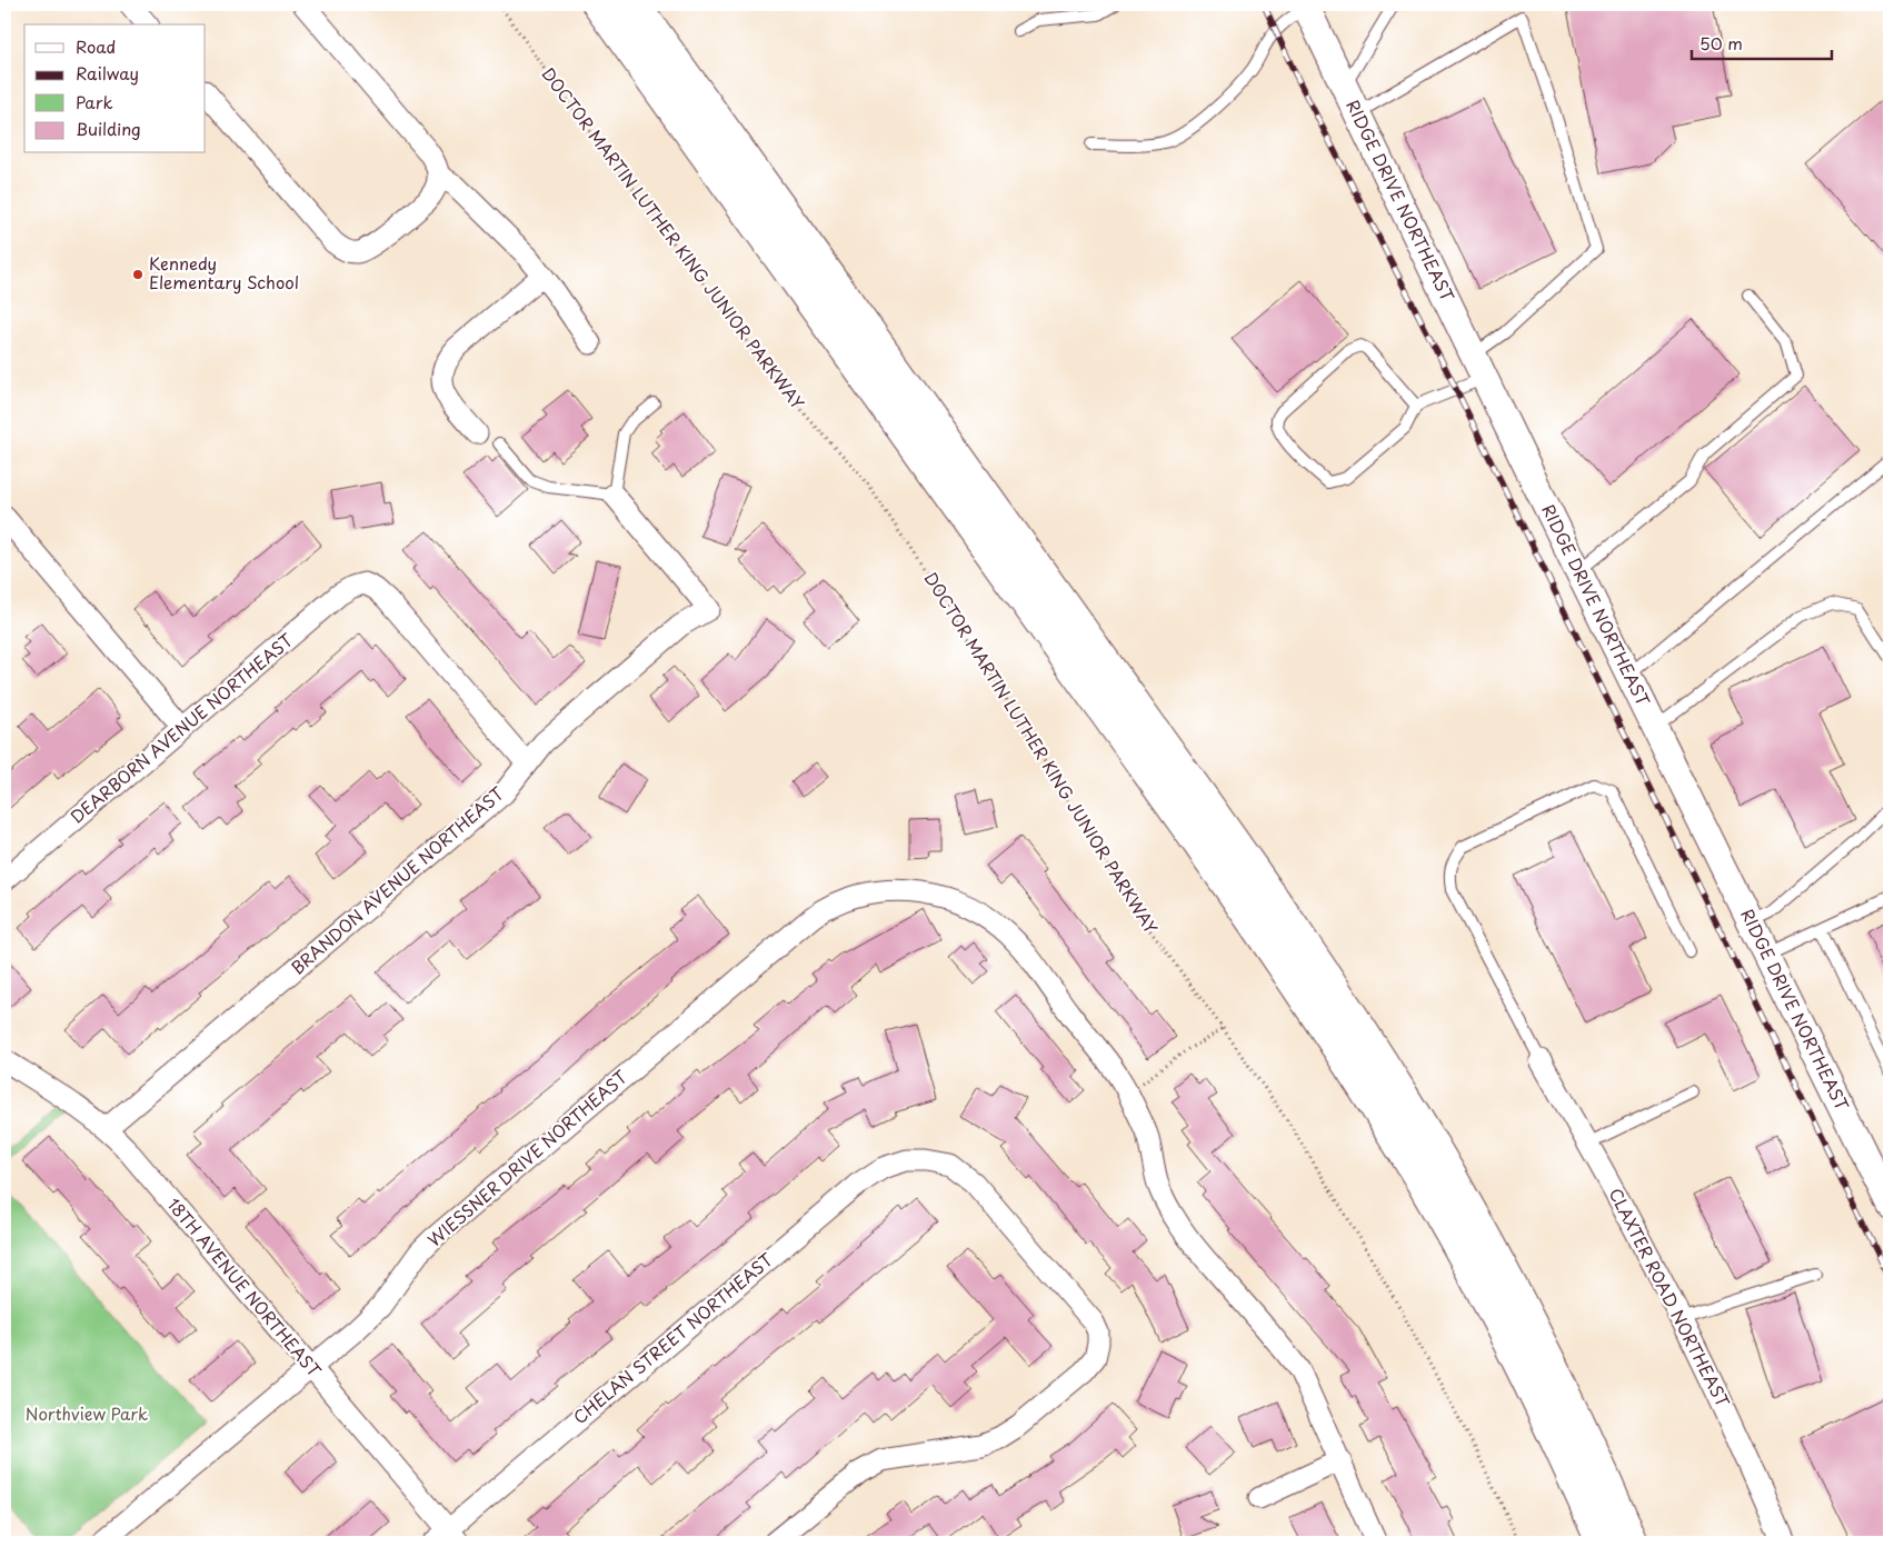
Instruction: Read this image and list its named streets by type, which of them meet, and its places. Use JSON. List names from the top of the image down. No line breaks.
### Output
{"streets":{"street":["RIDGE DRIVE NORTHEAST","DEARBORN AVENUE NORTHEAST","BRANDON AVENUE NORTHEAST","WIESSNER DRIVE NORTHEAST","18TH AVENUE NORTHEAST","CLAXTER ROAD NORTHEAST","CHELAN STREET NORTHEAST"],"path":["DOCTOR MARTIN LUTHER KING JUNIOR PARKWAY"]},"crossings":[["DEARBORN AVENUE NORTHEAST","BRANDON AVENUE NORTHEAST"],["BRANDON AVENUE NORTHEAST","18TH AVENUE NORTHEAST"],["WIESSNER DRIVE NORTHEAST","18TH AVENUE NORTHEAST"],["18TH AVENUE NORTHEAST","CHELAN STREET NORTHEAST"]],"parks":["Northview Park"],"places":["Kennedy Elementary School"],"legend":["Road","Railway","Park","Building"],"scale_bar":"50 m"}
